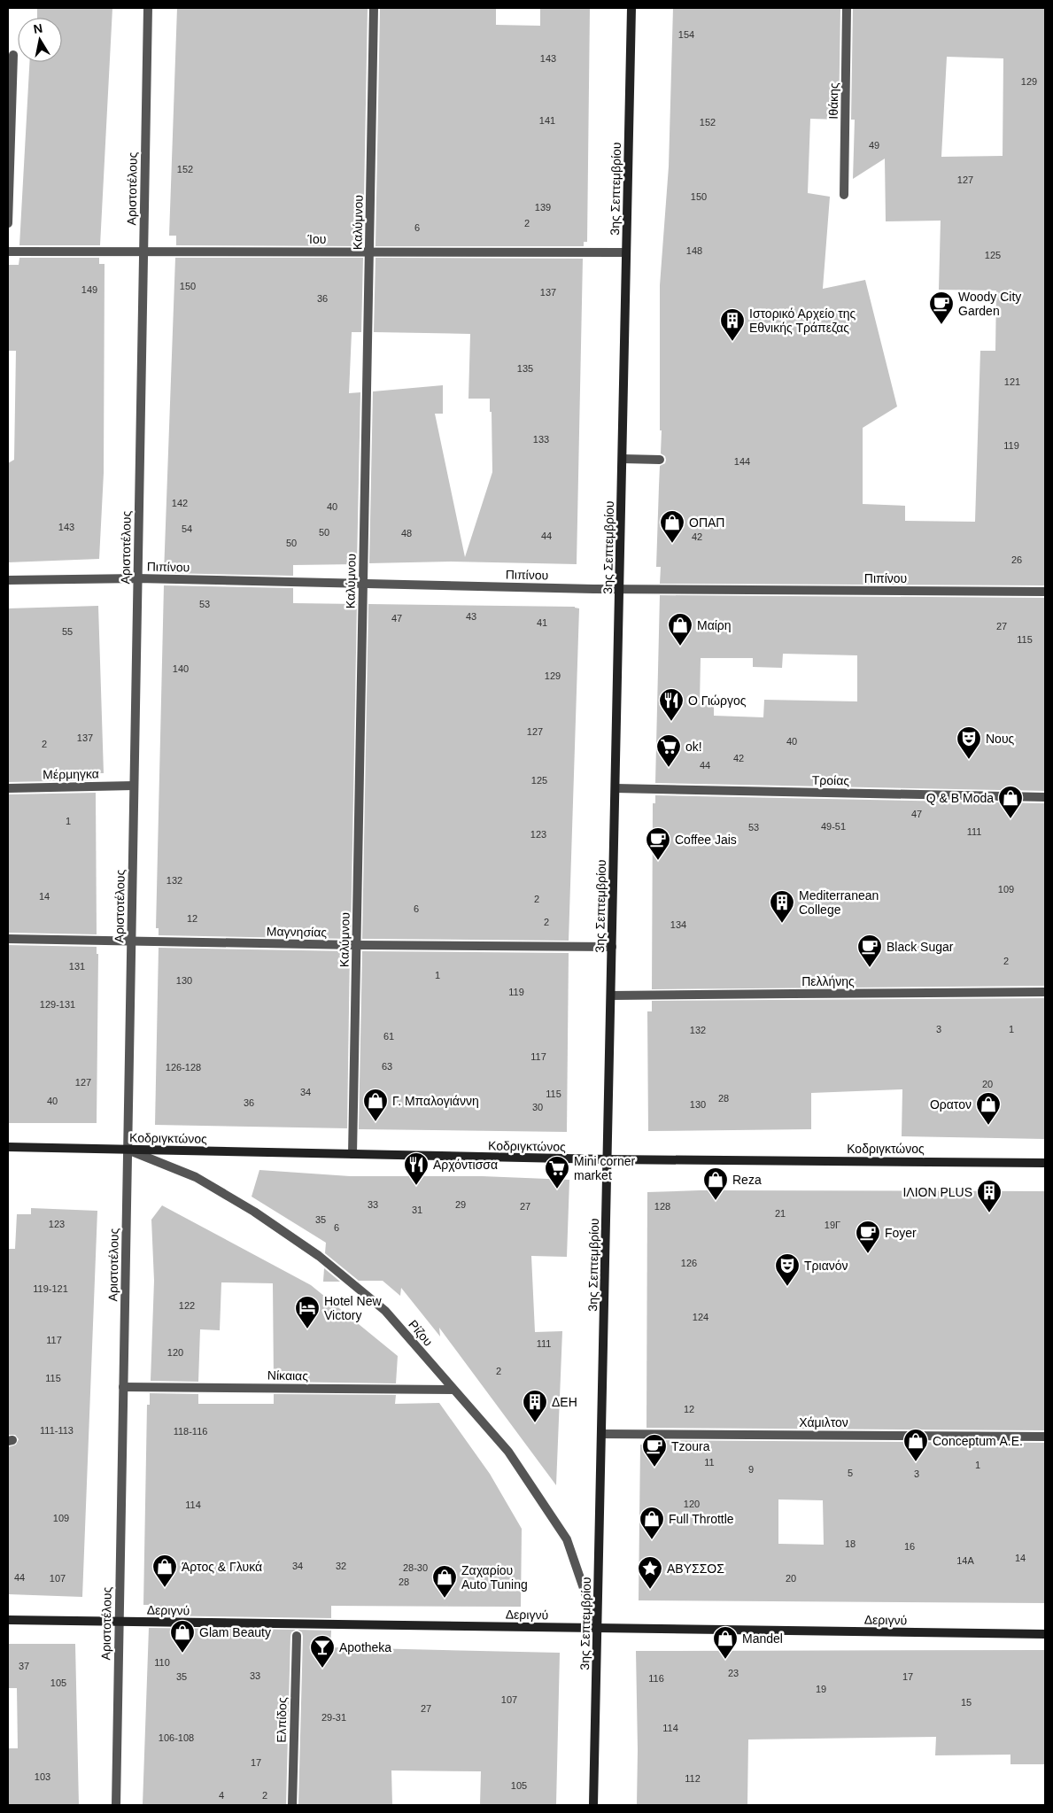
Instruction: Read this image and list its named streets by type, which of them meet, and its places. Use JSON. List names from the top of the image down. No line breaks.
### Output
{"streets":{"main road":["3ης Σεπτεμβρίου","Κοδριγκτώνος","Δεριγνύ"],"street":["Ιθάκης","Αριστοτέλους","Καλύμνου","Ίου","Πιπίνου","Μέρμηγκα","Τροίας","Μαγνησίας","Πελλήνης","Ρίζου","Νίκαιας","Χάμιλτον","Ελπίδος"]},"crossings":[["Αριστοτέλους","Ίου"],["Αριστοτέλους","Πιπίνου"],["Αριστοτέλους","Μέρμηγκα"],["Αριστοτέλους","Μαγνησίας"],["Αριστοτέλους","Κοδριγκτώνος"],["Αριστοτέλους","Ρίζου"],["Αριστοτέλους","Νίκαιας"],["Αριστοτέλους","Δεριγνύ"],["3ης Σεπτεμβρίου","Ίου"],["3ης Σεπτεμβρίου","Πιπίνου"],["3ης Σεπτεμβρίου","Τροίας"],["3ης Σεπτεμβρίου","Μαγνησίας"],["3ης Σεπτεμβρίου","Πελλήνης"],["3ης Σεπτεμβρίου","Κοδριγκτώνος"],["3ης Σεπτεμβρίου","Ρίζου"],["3ης Σεπτεμβρίου","Χάμιλτον"],["3ης Σεπτεμβρίου","Δεριγνύ"],["Καλύμνου","Ίου"],["Καλύμνου","Πιπίνου"],["Καλύμνου","Μαγνησίας"],["Καλύμνου","Κοδριγκτώνος"],["Κοδριγκτώνος","Ρίζου"],["Ρίζου","Νίκαιας"],["Ρίζου","Δεριγνύ"]],"places":{"cafe":["Woody City Garden","Coffee Jais","Black Sugar","Foyer","Tzoura"],"building":["Ιστορικό Αρχείο της Εθνικής Τράπεζας","Mediterranean College","ΙΛΙΟΝ PLUS","ΔΕΗ"],"shop":["ΟΠΑΠ","Μαίρη","Q & B Moda","Γ. Μπαλογιάννη","Ορατον","Reza","Conceptum Α.Ε.","Full Throttle","Άρτος & Γλυκά","Ζαχαρίου Auto Tuning","Glam Beauty","Mandel"],"restaurant":["Ο Γιώργος","Αρχόντισσα"],"theatre":["Νους","Τριανόν"],"supermarket":["ok!","Mini corner market"],"hotel":["Hotel New Victory"],"place":["ΑΒΥΣΣΟΣ"],"bar":["Apotheka"]},"house_numbers":["154","143","129","141","152","49","152","127","150","139","2","6","148","125","150","149","137","36","135","121","133","119","144","142","40","143","54","50","48","44","42","50","26","53","43","47","41","27","55","115","140","129","127","137","40","2","42","44","125","47","1","49-51","53","111","123","132","109","14","2","6","12","2","134","2","131","1","130","119","129-131","3","1","132","61","117","63","126-128","127","20","34","115","28","40","36","130","30","33","29","27","128","31","21","35","123","19Γ","6","126","119-121","122","124","117","111","120","2","115","12","111-113","118-116","11","1","9","5","3","120","114","109","18","16","14","14Α","34","32","28-30","44","107","20","28","110","37","23","33","35","17","116","105","19","107","15","27","29-31","114","106-108","17","103","112","105","4","2"],"north":"top"}
